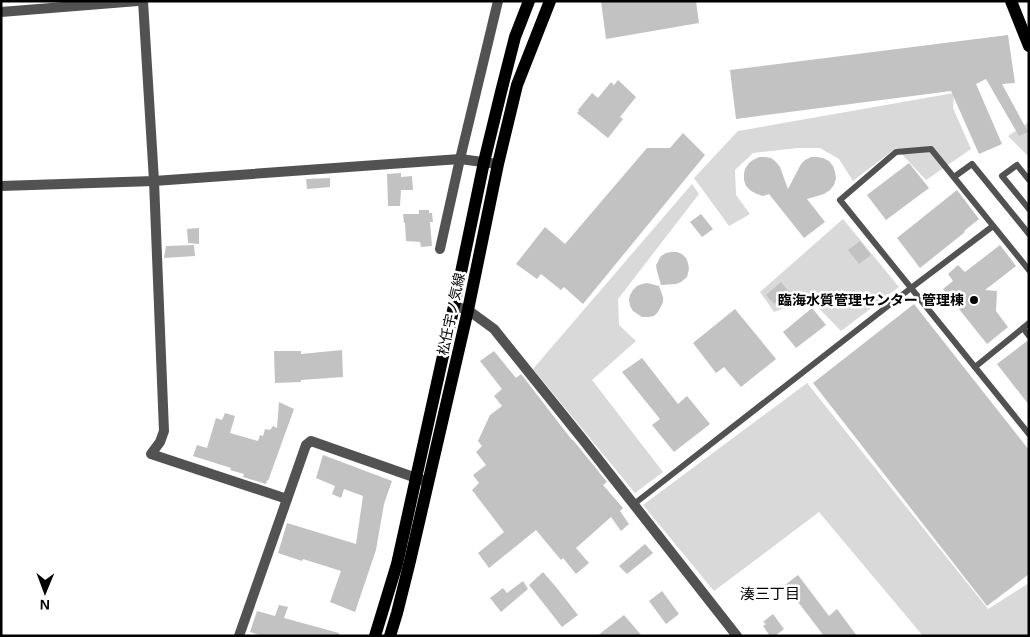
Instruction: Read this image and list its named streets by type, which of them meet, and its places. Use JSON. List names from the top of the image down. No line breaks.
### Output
{"streets":{"main road":["松任宇ノ気線"]},"districts":["湊三丁目"],"places":["臨海水質管理センター 管理棟"],"north":"bottom"}
